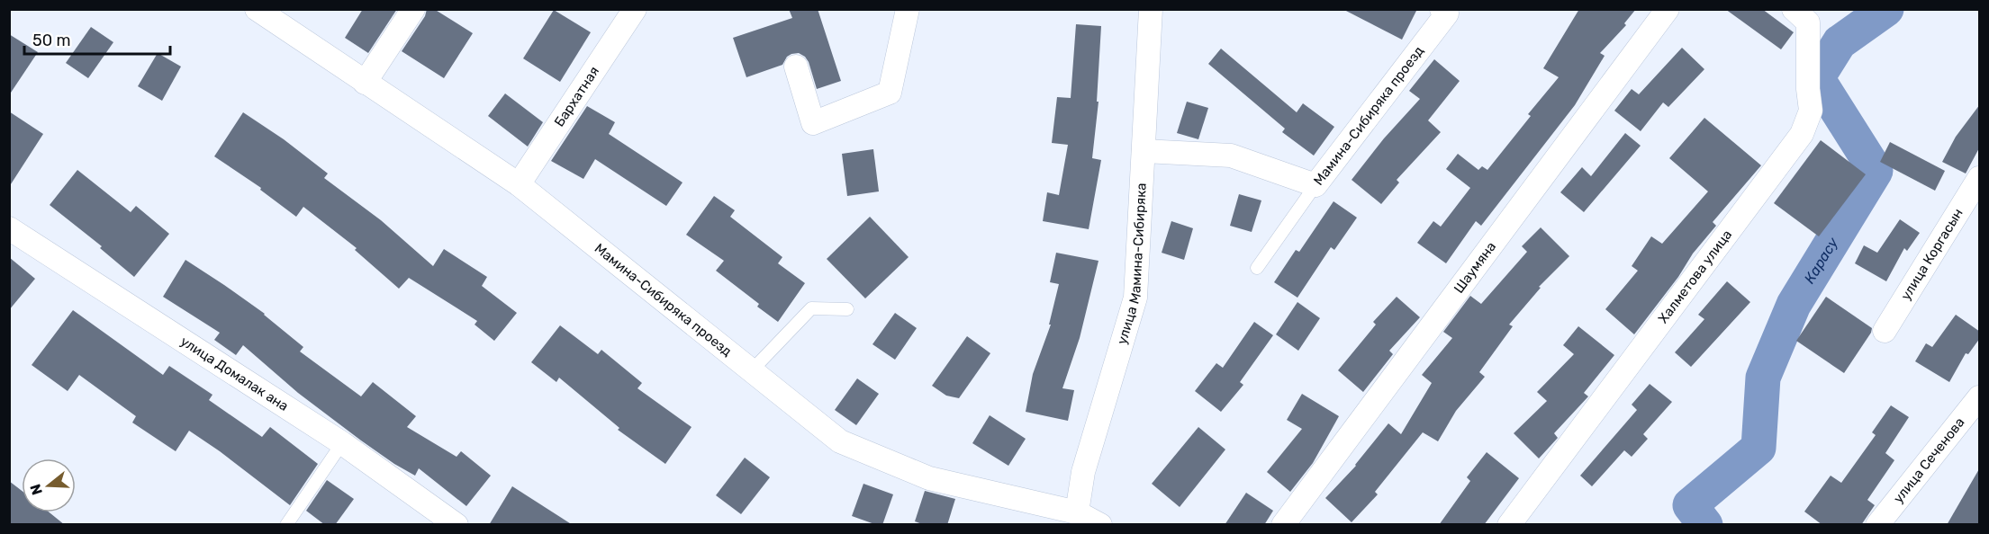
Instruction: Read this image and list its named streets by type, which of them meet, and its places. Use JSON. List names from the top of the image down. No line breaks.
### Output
{"streets":{"street":["Бархатная","Мамина-Сибиряка проезд","улица Коргасын","улица Мамина-Сибиряка","Шаумяна","Халметова улица","улица Домалак ана","улица Сеченова"]},"crossings":[["Бархатная","Мамина-Сибиряка проезд"],["Мамина-Сибиряка проезд","улица Мамина-Сибиряка"]],"water":["Карасу"],"scale_bar":"50 m","north":"left"}
